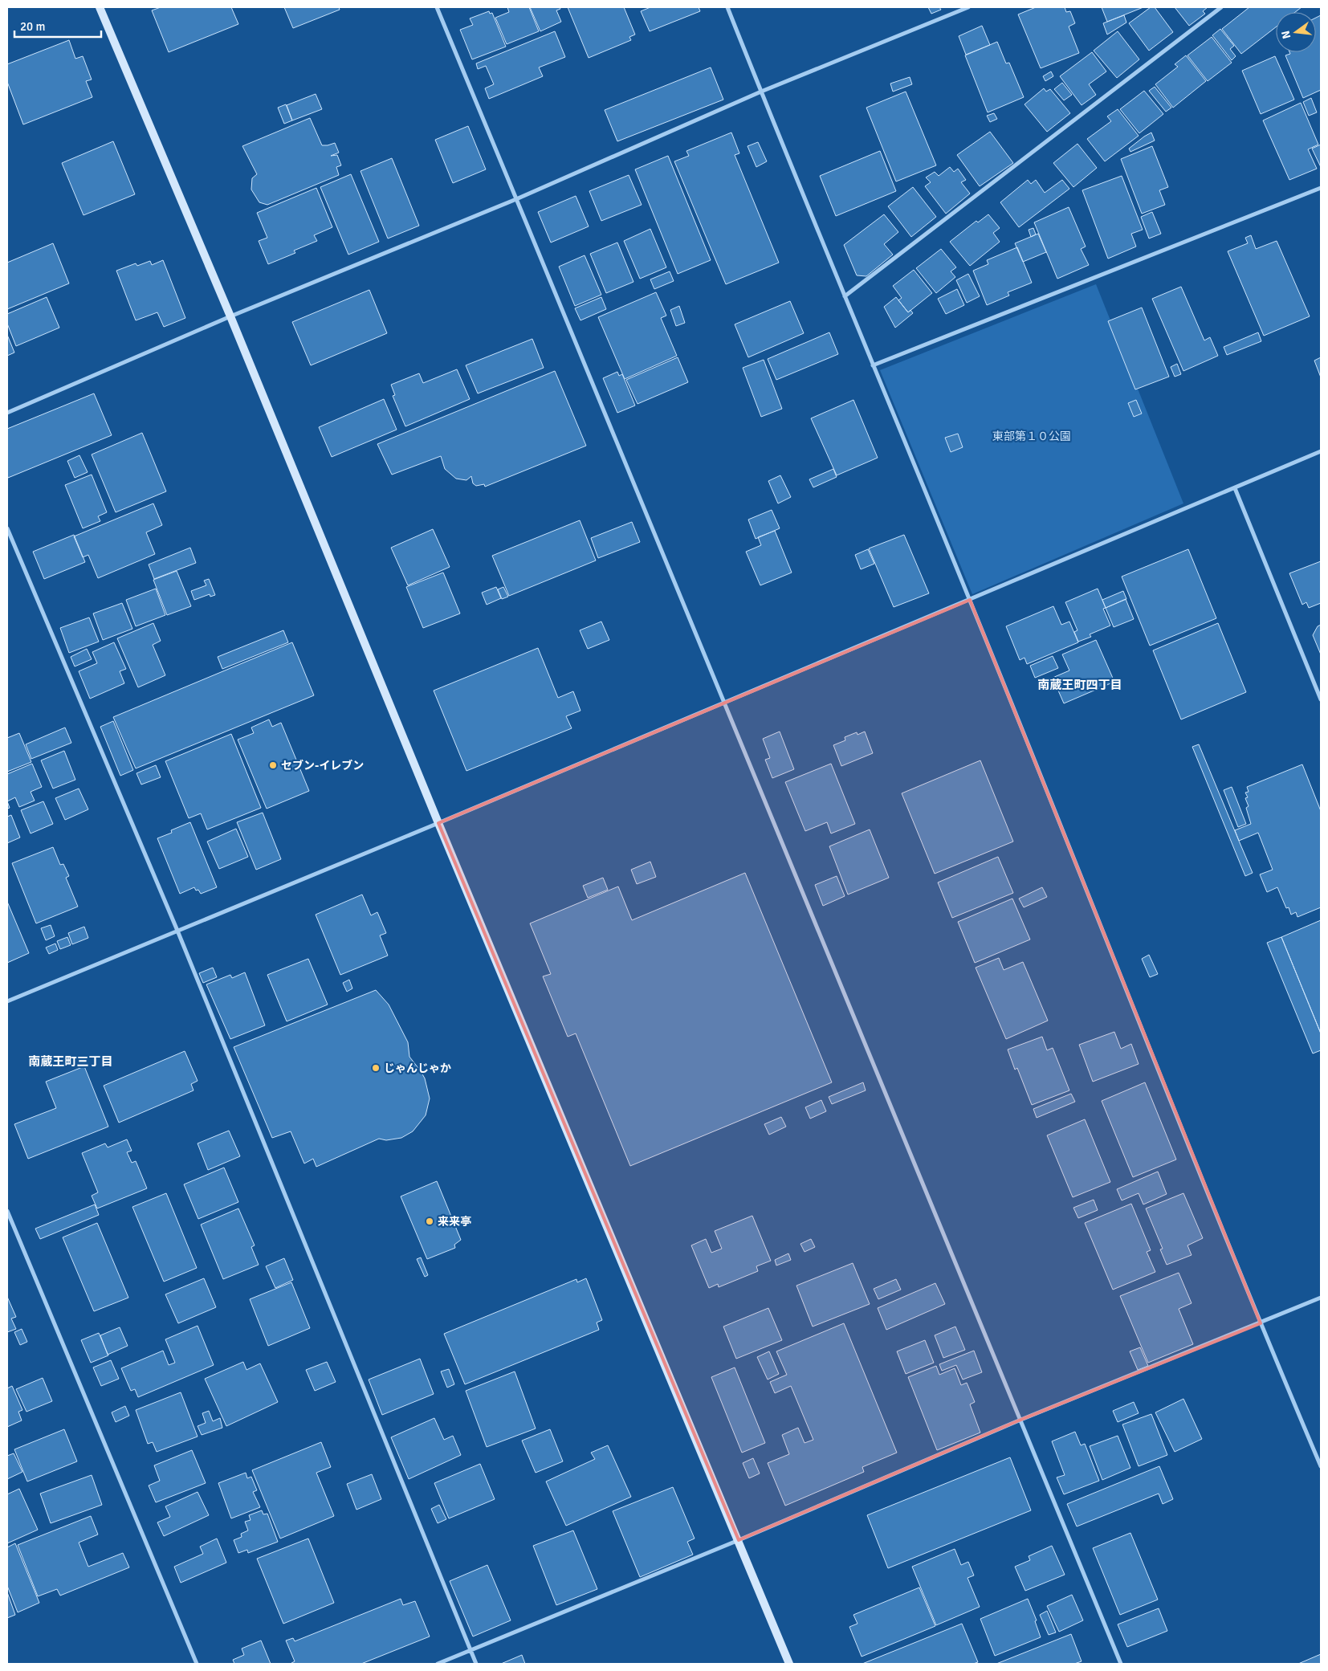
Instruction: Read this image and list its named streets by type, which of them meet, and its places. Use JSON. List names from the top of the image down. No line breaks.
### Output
{"districts":["南蔵王町四丁目","南蔵王町三丁目"],"parks":["東部第１０公園"],"places":["セブン-イレブン","じゃんじゃか","来来亭"],"scale_bar":"20 m","north":"left"}
